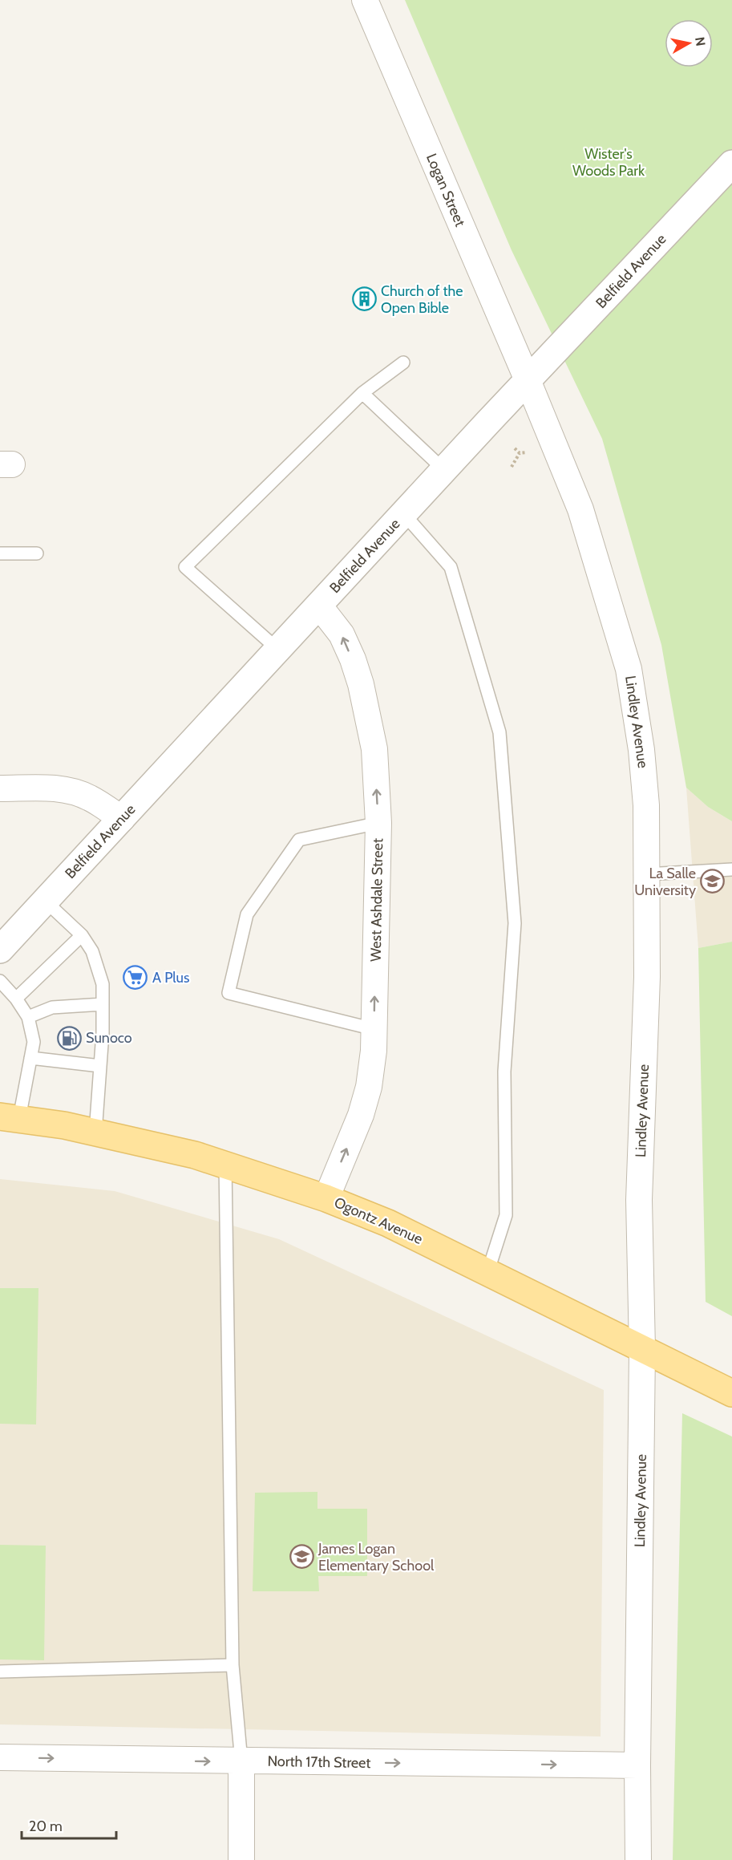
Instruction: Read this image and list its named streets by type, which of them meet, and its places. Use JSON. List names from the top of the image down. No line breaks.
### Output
{"streets":{"main road":["Ogontz Avenue"],"street":["Logan Street","Belfield Avenue","Lindley Avenue","West Ashdale Street","North 17th Street"]},"crossings":[["Logan Street","Belfield Avenue"],["Logan Street","Lindley Avenue"],["Belfield Avenue","Lindley Avenue"],["Belfield Avenue","West Ashdale Street"],["Lindley Avenue","Ogontz Avenue"],["Lindley Avenue","North 17th Street"],["West Ashdale Street","Ogontz Avenue"]],"one_way":["West Ashdale Street","North 17th Street"],"parks":["Wister's Woods Park"],"places":{"building":["Church of the Open Bible"],"school or university":["La Salle University","James Logan Elementary School"],"supermarket":["A Plus"],"fuel station":["Sunoco"]},"scale_bar":"20 m","north":"right"}
